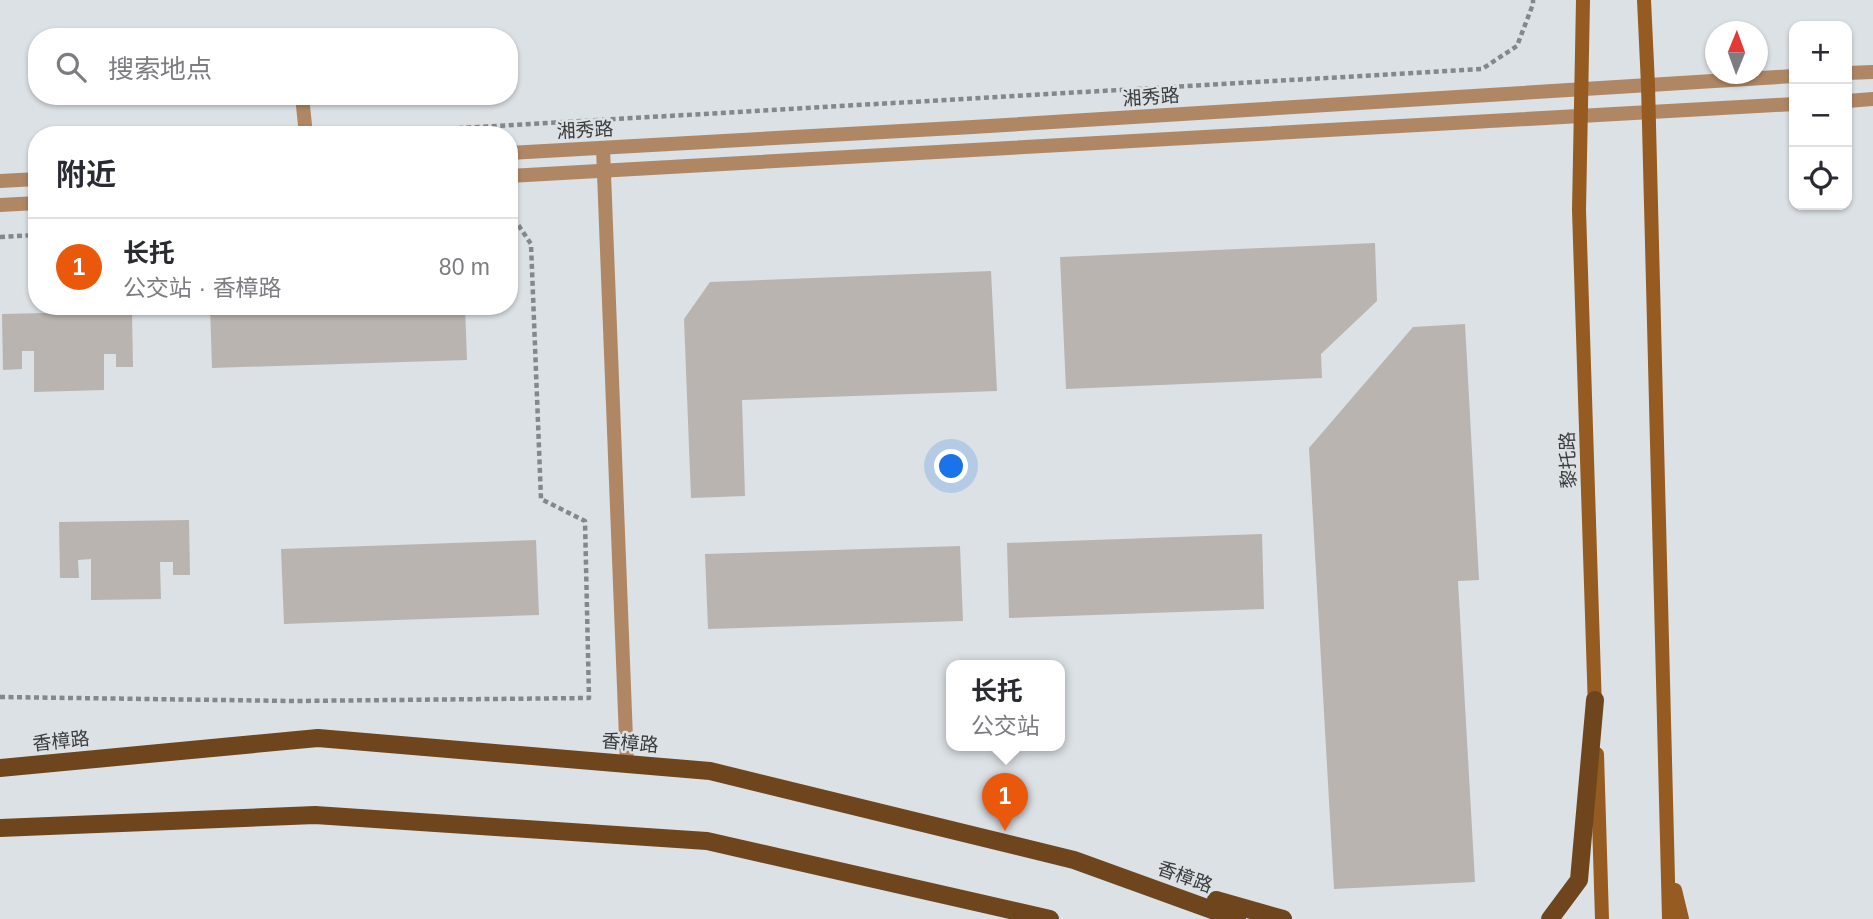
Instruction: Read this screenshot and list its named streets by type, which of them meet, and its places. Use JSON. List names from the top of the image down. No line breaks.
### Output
{"streets":{"main road":["黎托路","香樟路"],"street":["湘秀路"]},"crossings":[["湘秀路","黎托路"]],"north":"top","page":{"map_buttons":["+","−"],"search":"搜索地点","heading":"附近","list":[{"mark":"1","name":"长托","note":"公交站 · 香樟路","value":"80 m"}],"popup":["长托","公交站"],"pins":"1"}}
